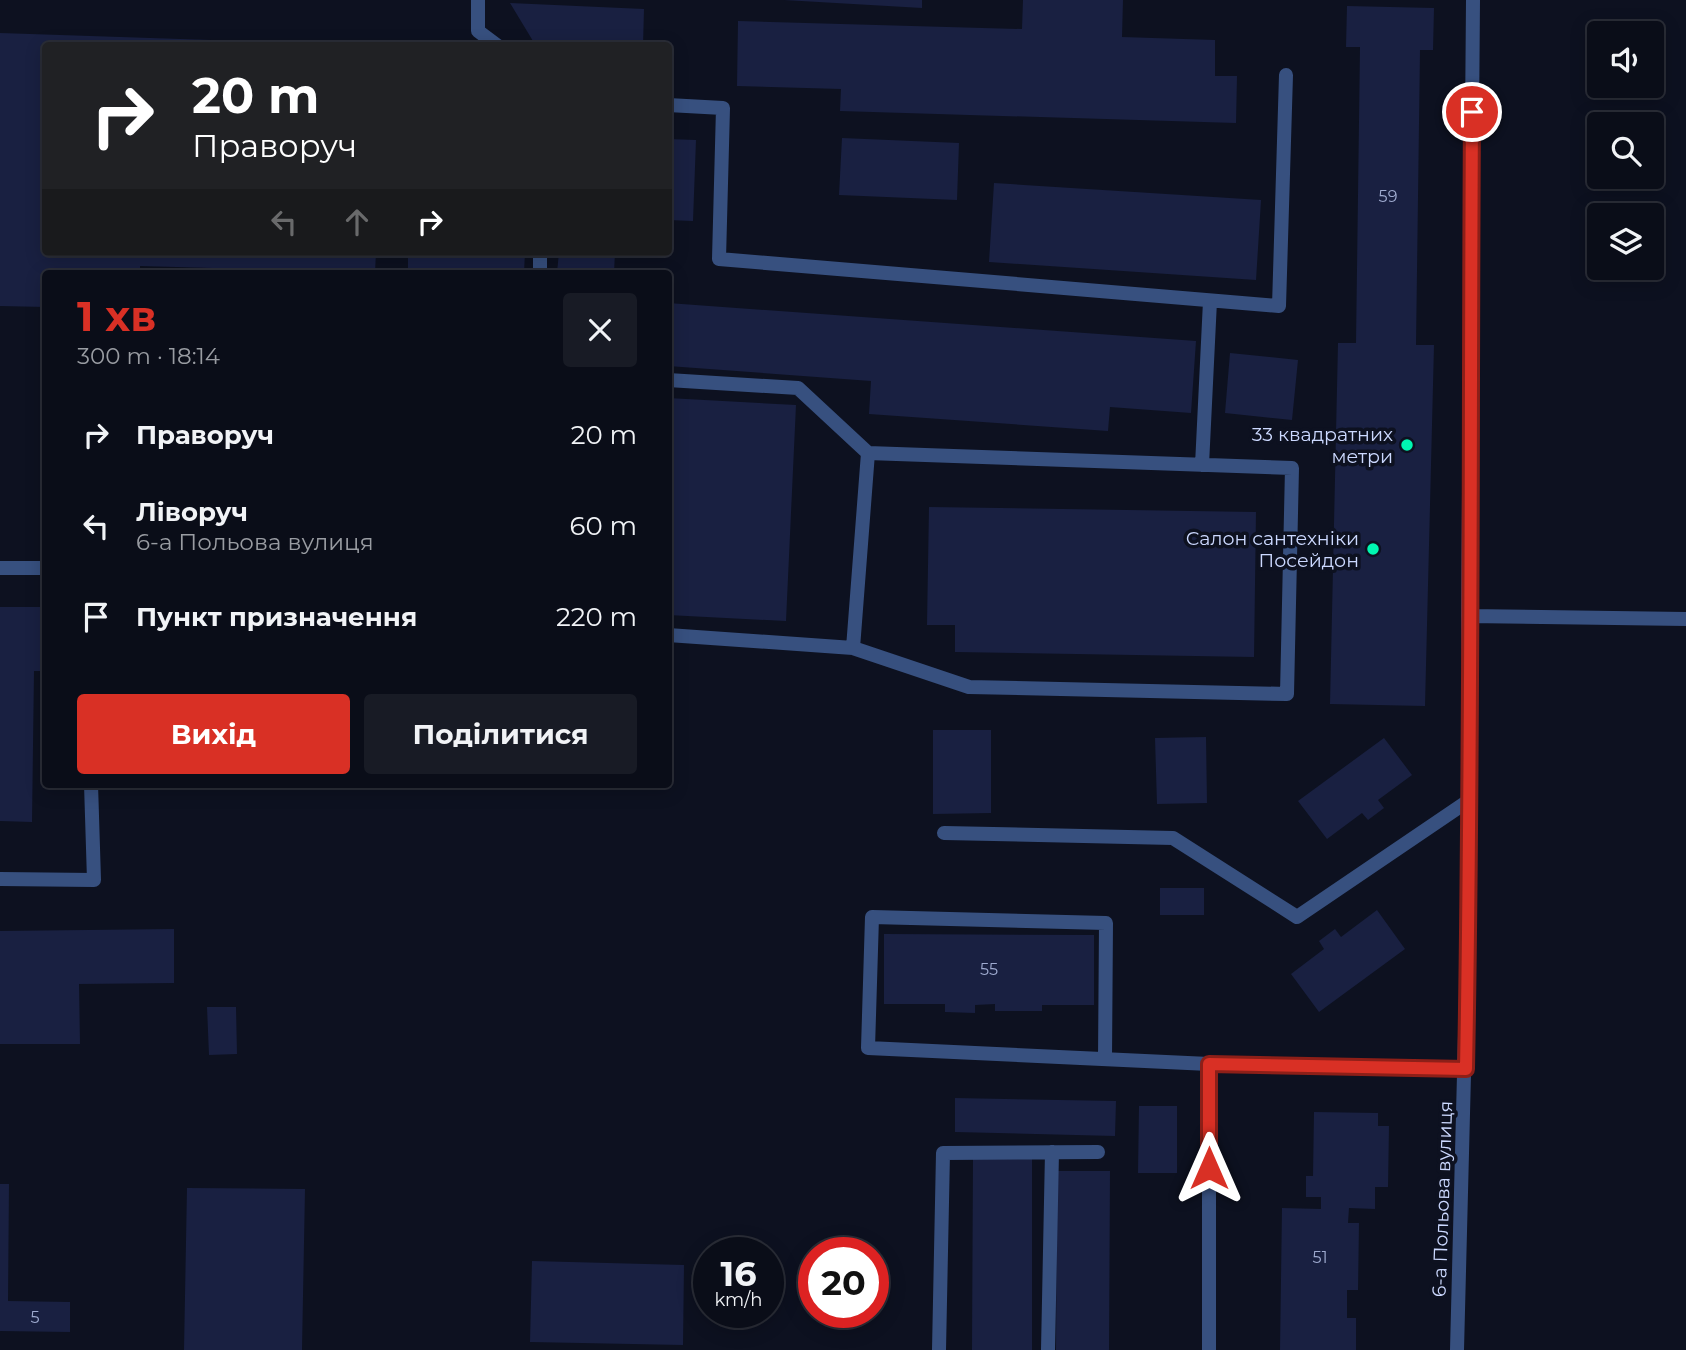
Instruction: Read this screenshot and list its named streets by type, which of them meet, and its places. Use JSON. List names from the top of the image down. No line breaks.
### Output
{"streets":{"street":["6-а Польова вулиця"]},"places":["33 квадратних метри","Салон сантехніки Посейдон"],"house_numbers":["59","55","51","5"],"page":{"turn":["20 m","Праворуч"],"heading":["1 хв","300 m · 18:14"],"list":[{"name":"Праворуч","value":"20 m"},{"name":"Ліворуч","note":"6-а Польова вулиця","value":"60 m"},{"name":"Пункт призначення","value":"220 m"}],"buttons":["Вихід","Поділитися"],"speed":"16 km/h","limit":"20"}}
